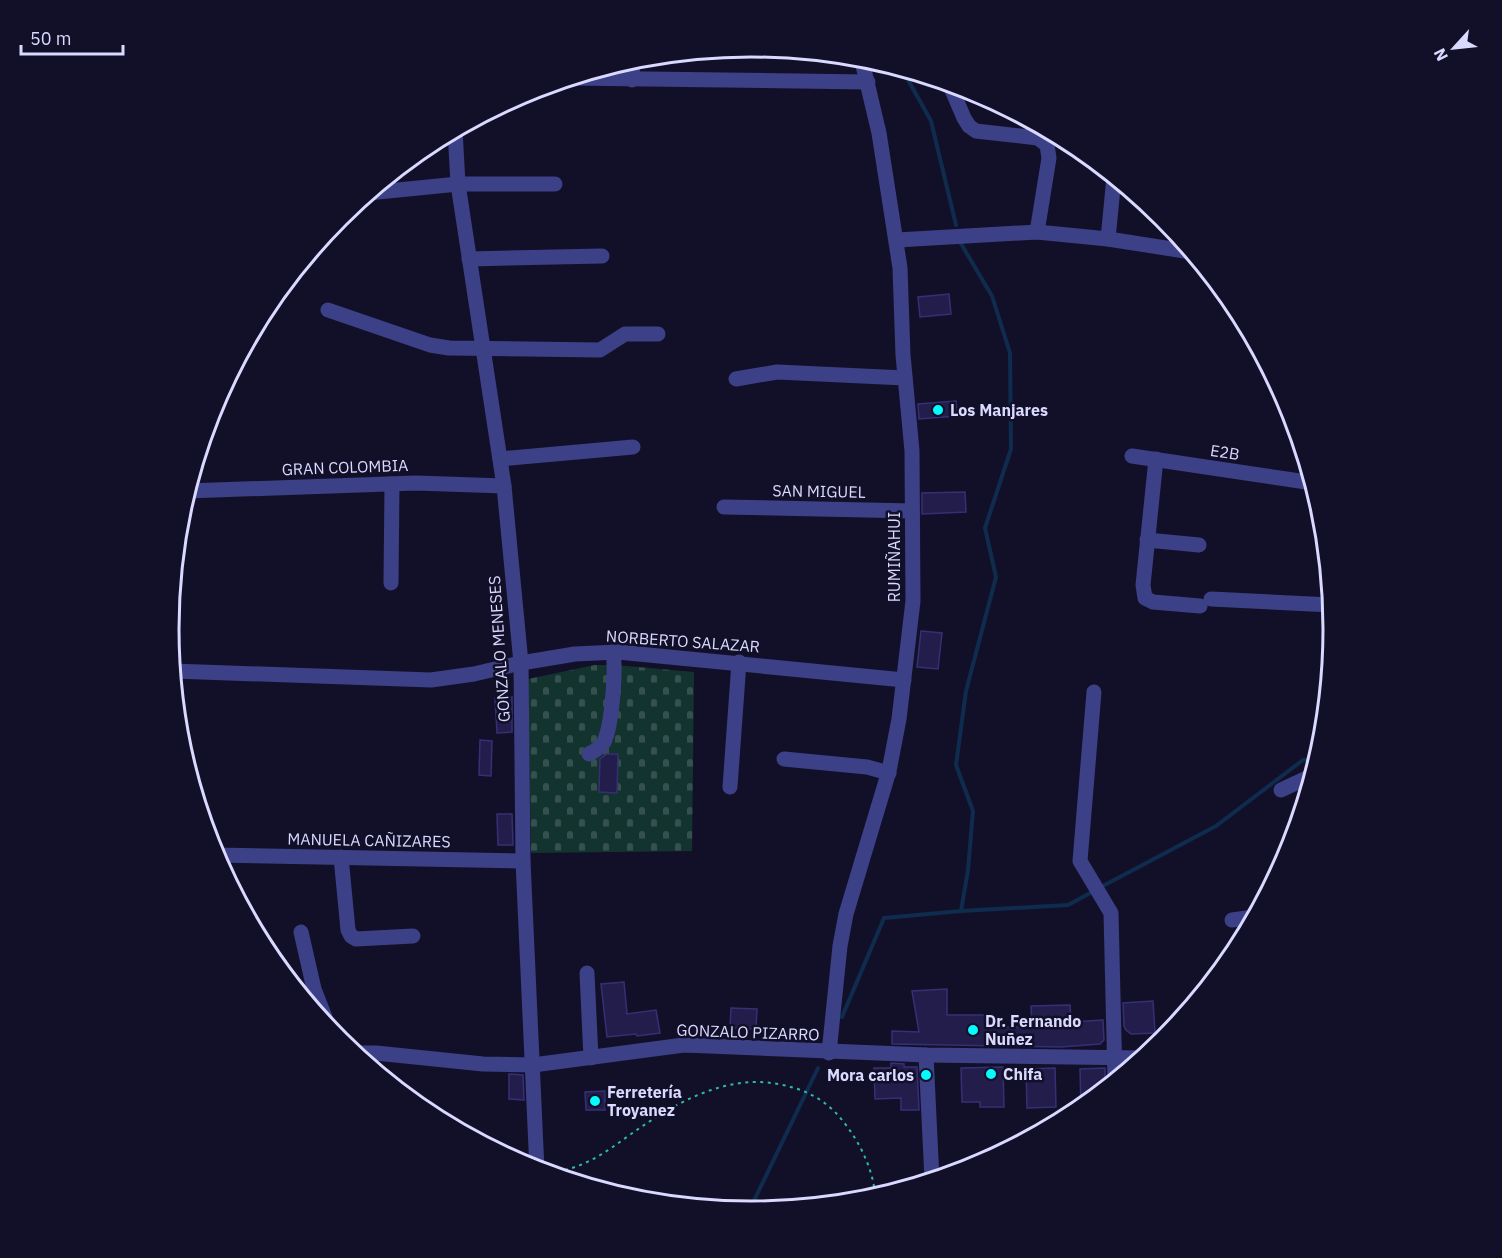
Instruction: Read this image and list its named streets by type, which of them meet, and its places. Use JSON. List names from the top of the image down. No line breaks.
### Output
{"streets":{"street":["E2B","GRAN COLOMBIA","SAN MIGUEL","RUMIÑAHUI","NORBERTO SALAZAR","GONZALO MENESES","MANUELA CAÑIZARES","GONZALO PIZARRO"]},"crossings":[["GRAN COLOMBIA","GONZALO MENESES"],["SAN MIGUEL","RUMIÑAHUI"],["RUMIÑAHUI","NORBERTO SALAZAR"],["RUMIÑAHUI","GONZALO PIZARRO"],["NORBERTO SALAZAR","GONZALO MENESES"],["GONZALO MENESES","MANUELA CAÑIZARES"],["GONZALO MENESES","GONZALO PIZARRO"]],"places":["Los Manjares","Dr. Fernando Nuñez","Chifa","Mora carlos","Ferretería Troyanez"],"scale_bar":"50 m","north":"bottom left"}
